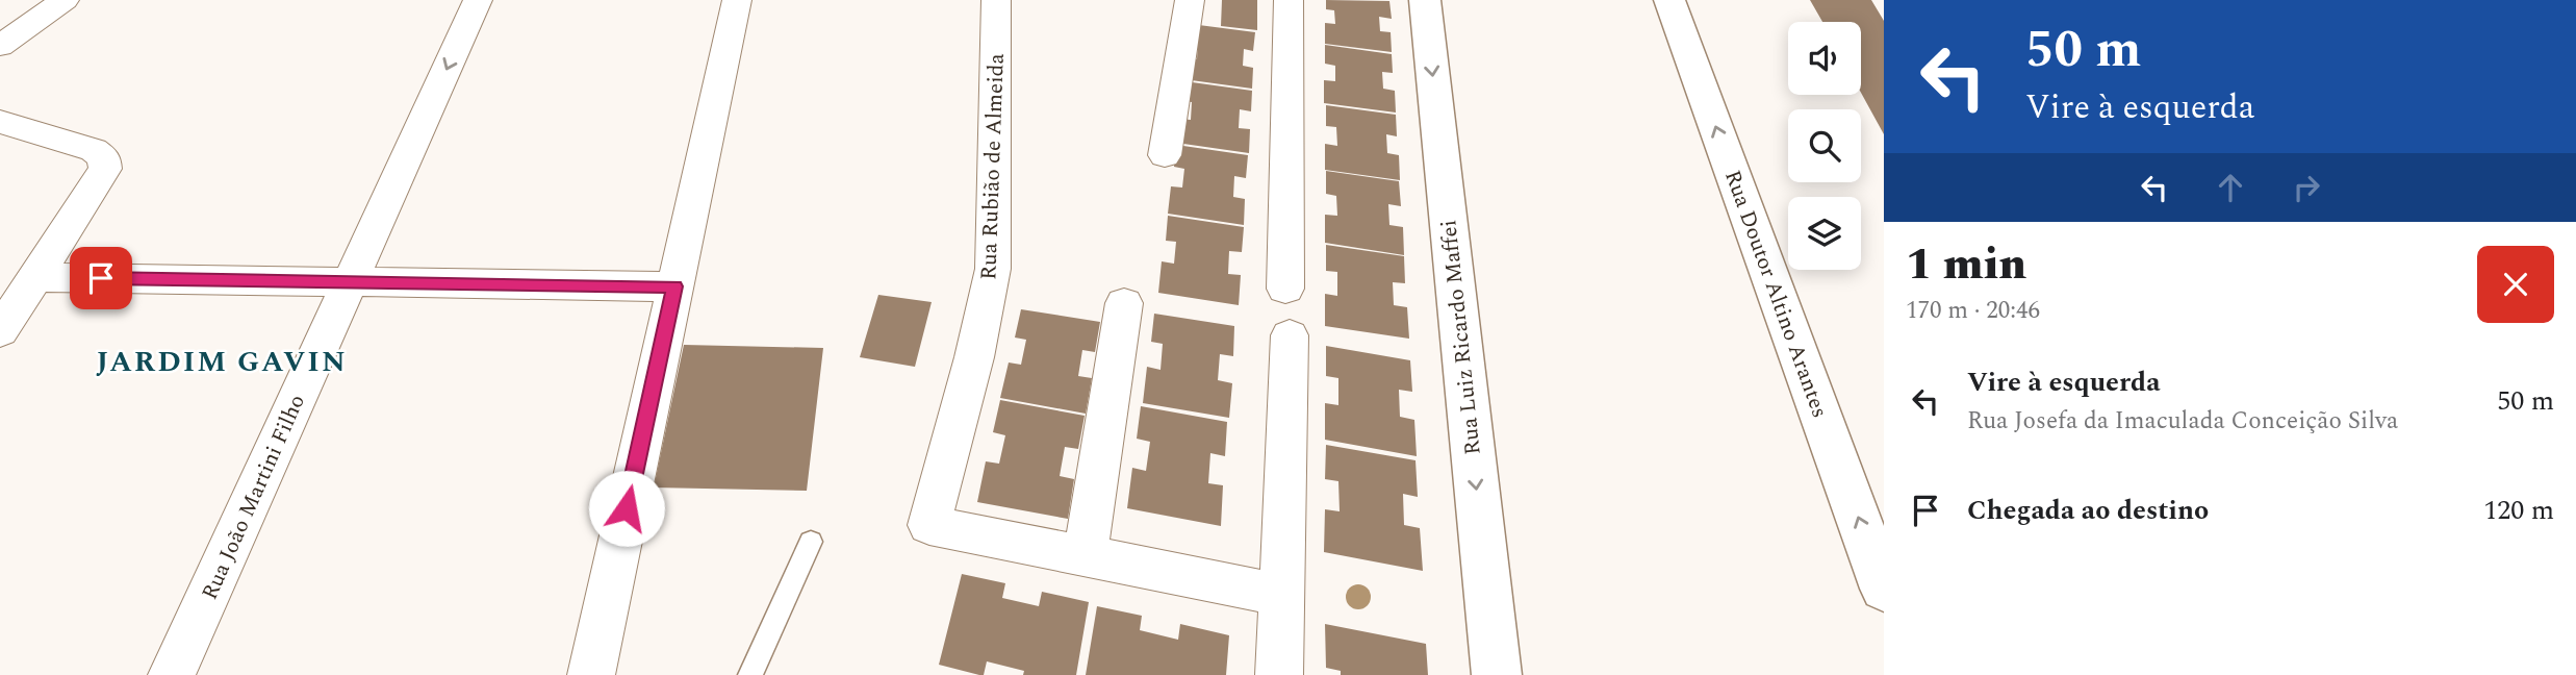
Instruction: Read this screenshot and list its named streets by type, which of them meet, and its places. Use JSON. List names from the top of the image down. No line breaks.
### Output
{"streets":{"street":["Rua Rubião de Almeida","Rua Doutor Altino Arantes","Rua Luiz Ricardo Maffei","Rua João Martini Filho"]},"one_way":["Rua Doutor Altino Arantes"],"districts":["JARDIM GAVIN"],"page":{"turn":["50 m","Vire à esquerda"],"heading":["1 min","170 m · 20:46"],"list":[{"name":"Vire à esquerda","note":"Rua Josefa da Imaculada Conceição Silva","value":"50 m"},{"name":"Chegada ao destino","value":"120 m"}]}}
